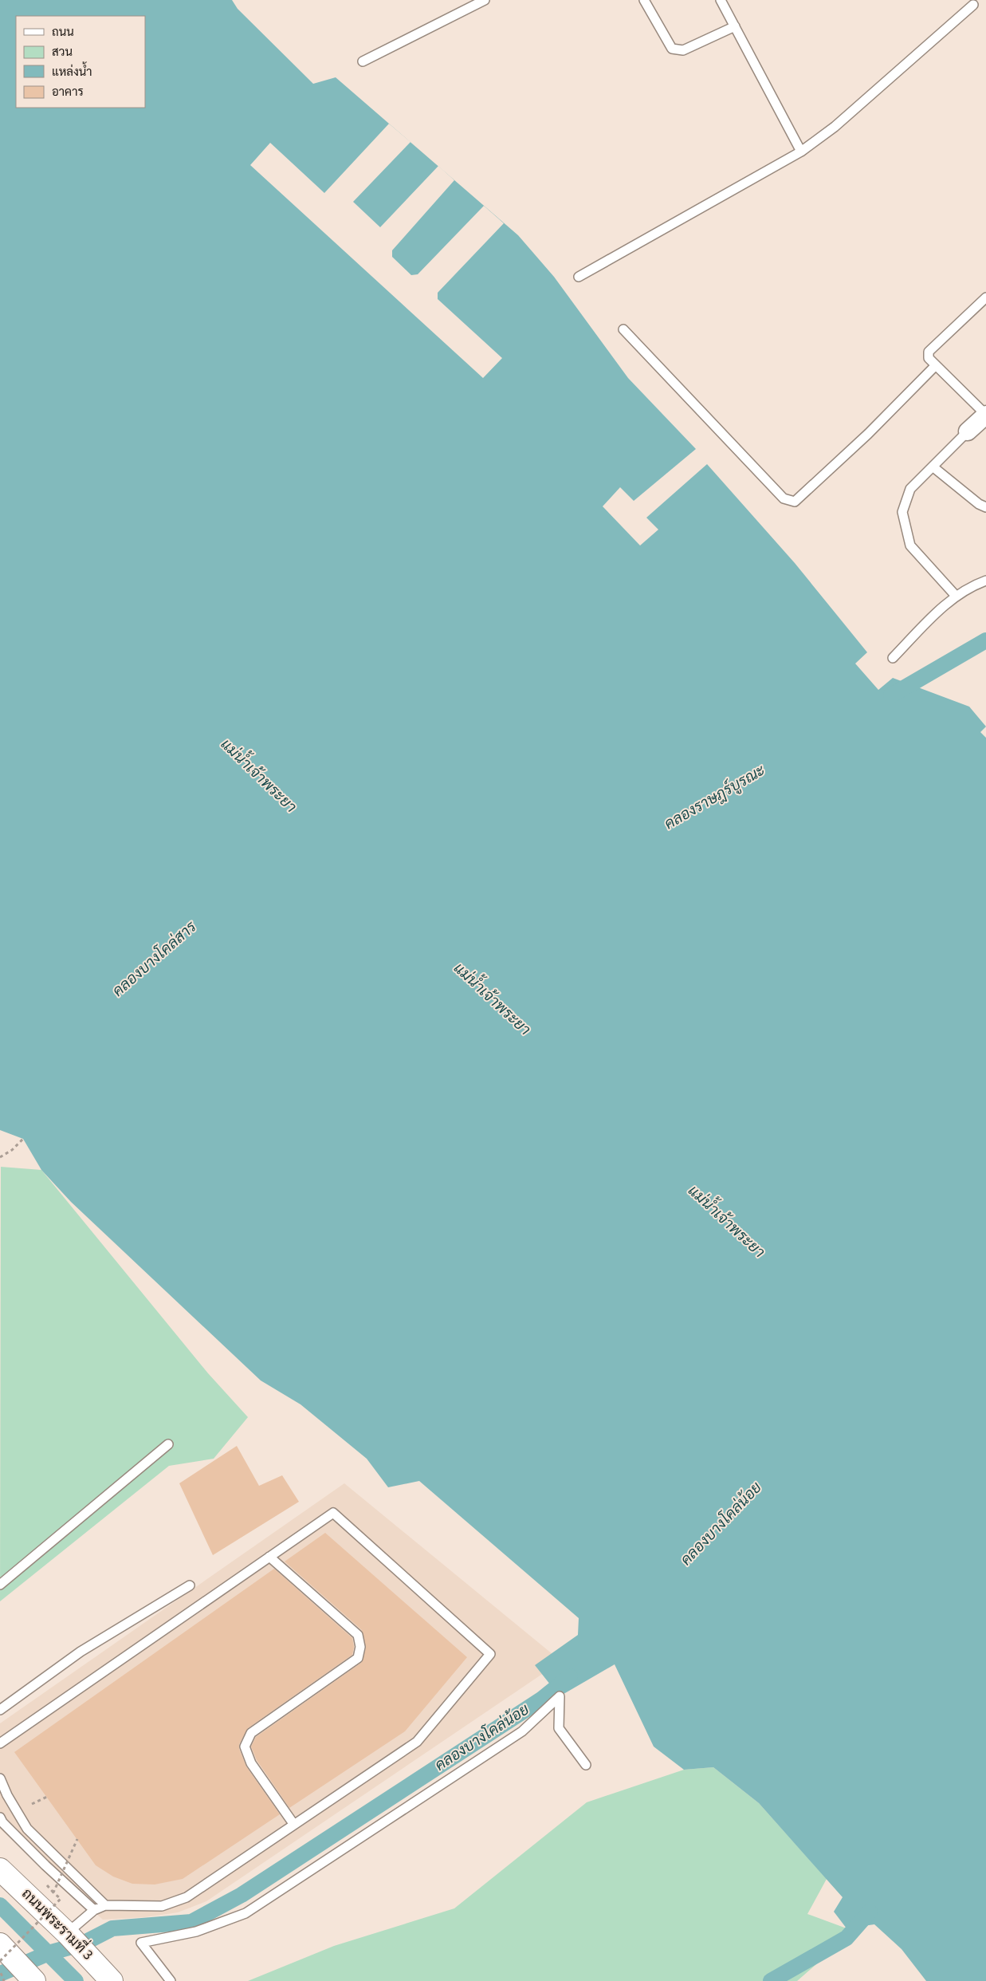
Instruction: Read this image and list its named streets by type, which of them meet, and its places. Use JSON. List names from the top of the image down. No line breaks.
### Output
{"streets":{"main road":["ถนนพระรามที่ 3"]},"water":["แม่น้ำเจ้าพระยา","คลองราษฎร์บูรณะ","คลองบางโคล่สาร","คลองบางโคล่น้อย"],"legend":["ถนน","สวน","แหล่งน้ำ","อาคาร"]}
